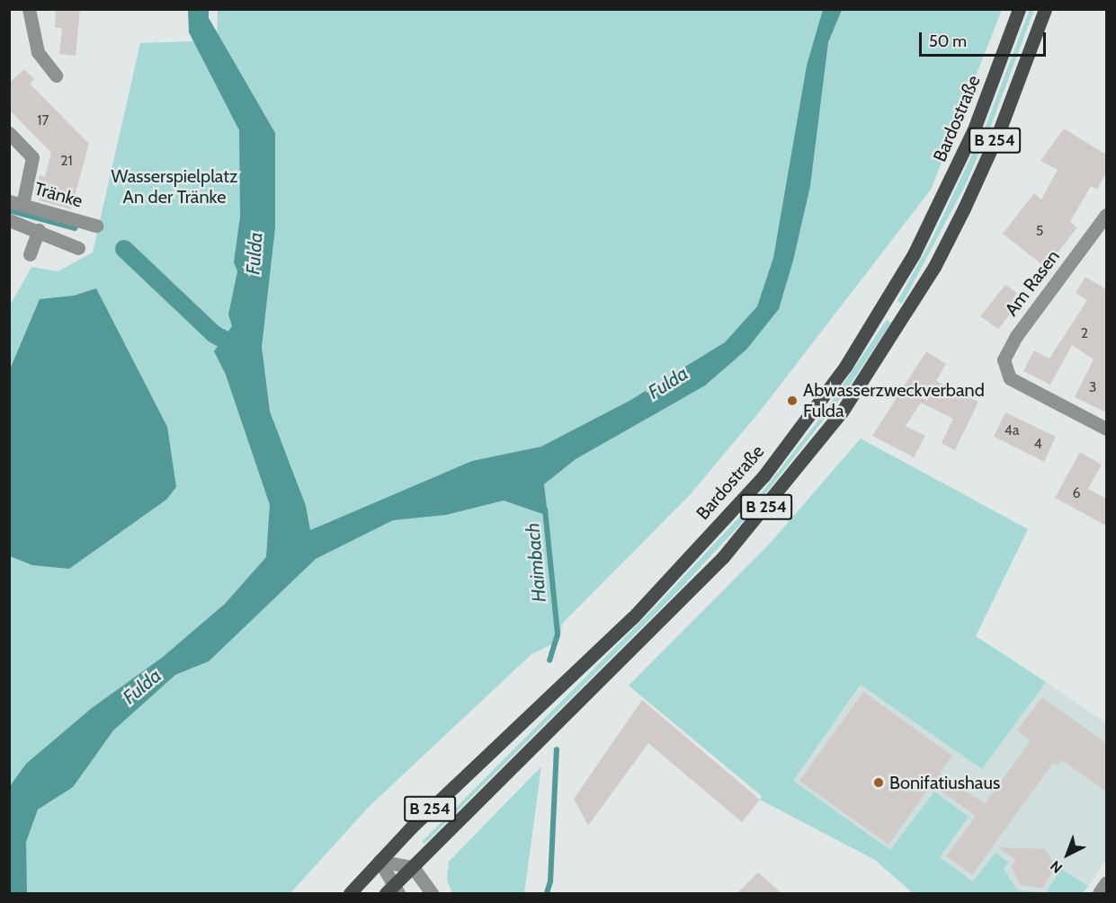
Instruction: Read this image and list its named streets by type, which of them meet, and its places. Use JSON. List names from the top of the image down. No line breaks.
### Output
{"streets":{"main road":["Bardostraße","B 254"],"street":["Tränke","Am Rasen"]},"water":["Fulda","Haimbach"],"parks":["Wasserspielplatz An der Tränke"],"places":["Abwasserzweckverband Fulda","Bonifatiushaus"],"house_numbers":["17","21","5","2","3","4a","4","6"],"scale_bar":"50 m","north":"bottom left"}
